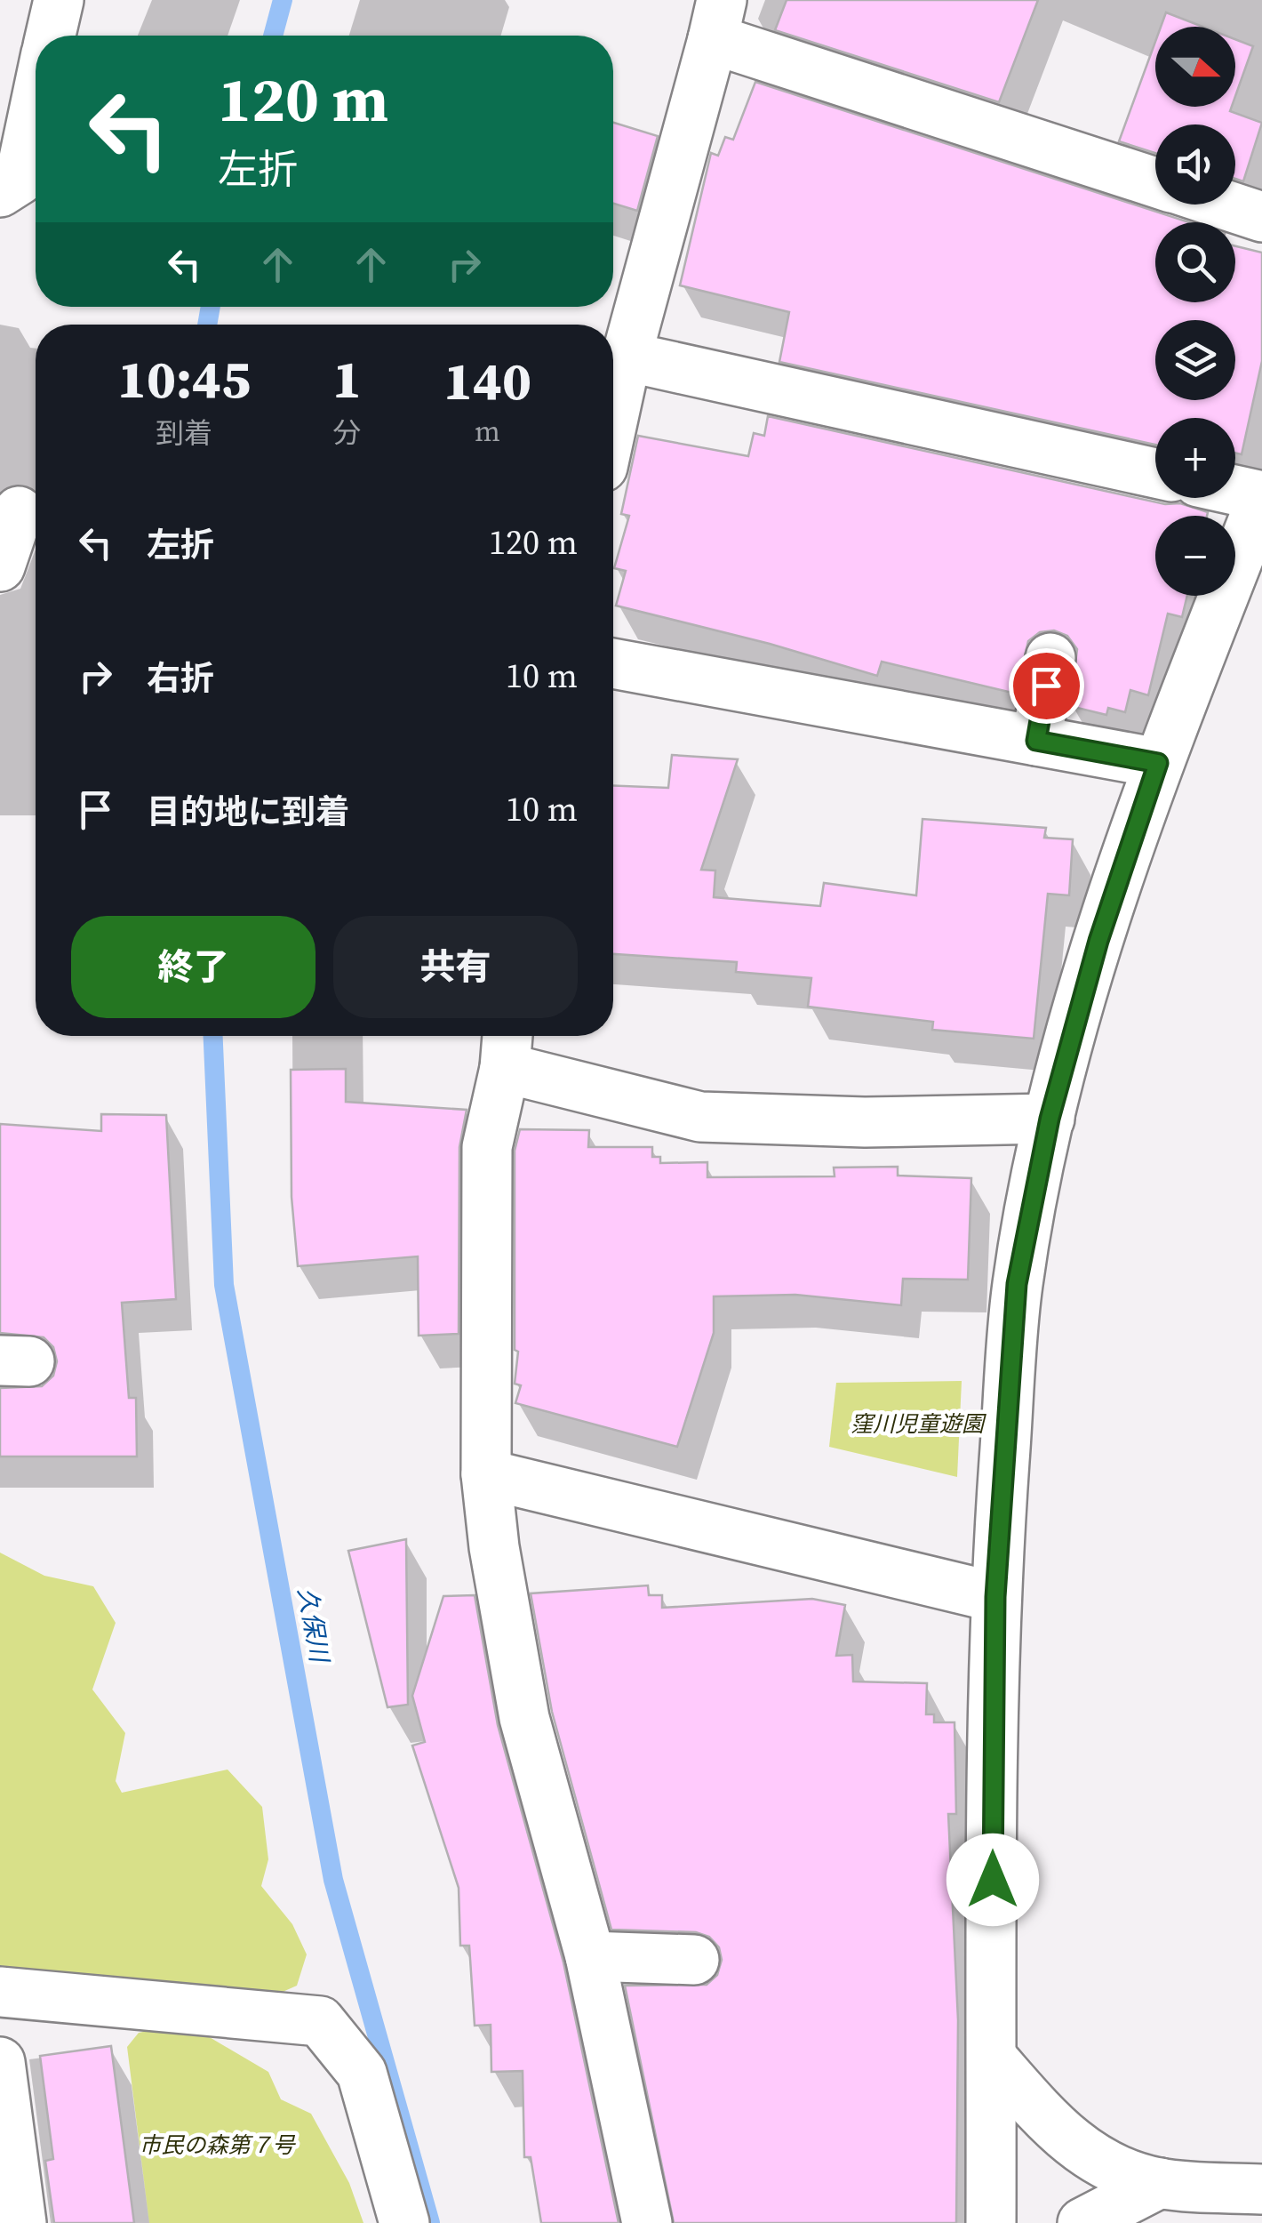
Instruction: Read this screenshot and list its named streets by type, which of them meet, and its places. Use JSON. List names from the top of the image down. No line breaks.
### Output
{"water":["久保川"],"parks":["窪川児童遊園","市民の森第７号"],"north":"right","page":{"map_buttons":["+","−"],"turn":["120 m","左折"],"eta":["10:45","到着","1","分","140","m"],"list":[{"name":"左折","value":"120 m"},{"name":"右折","value":"10 m"},{"name":"目的地に到着","value":"10 m"}],"buttons":["終了","共有"]}}
